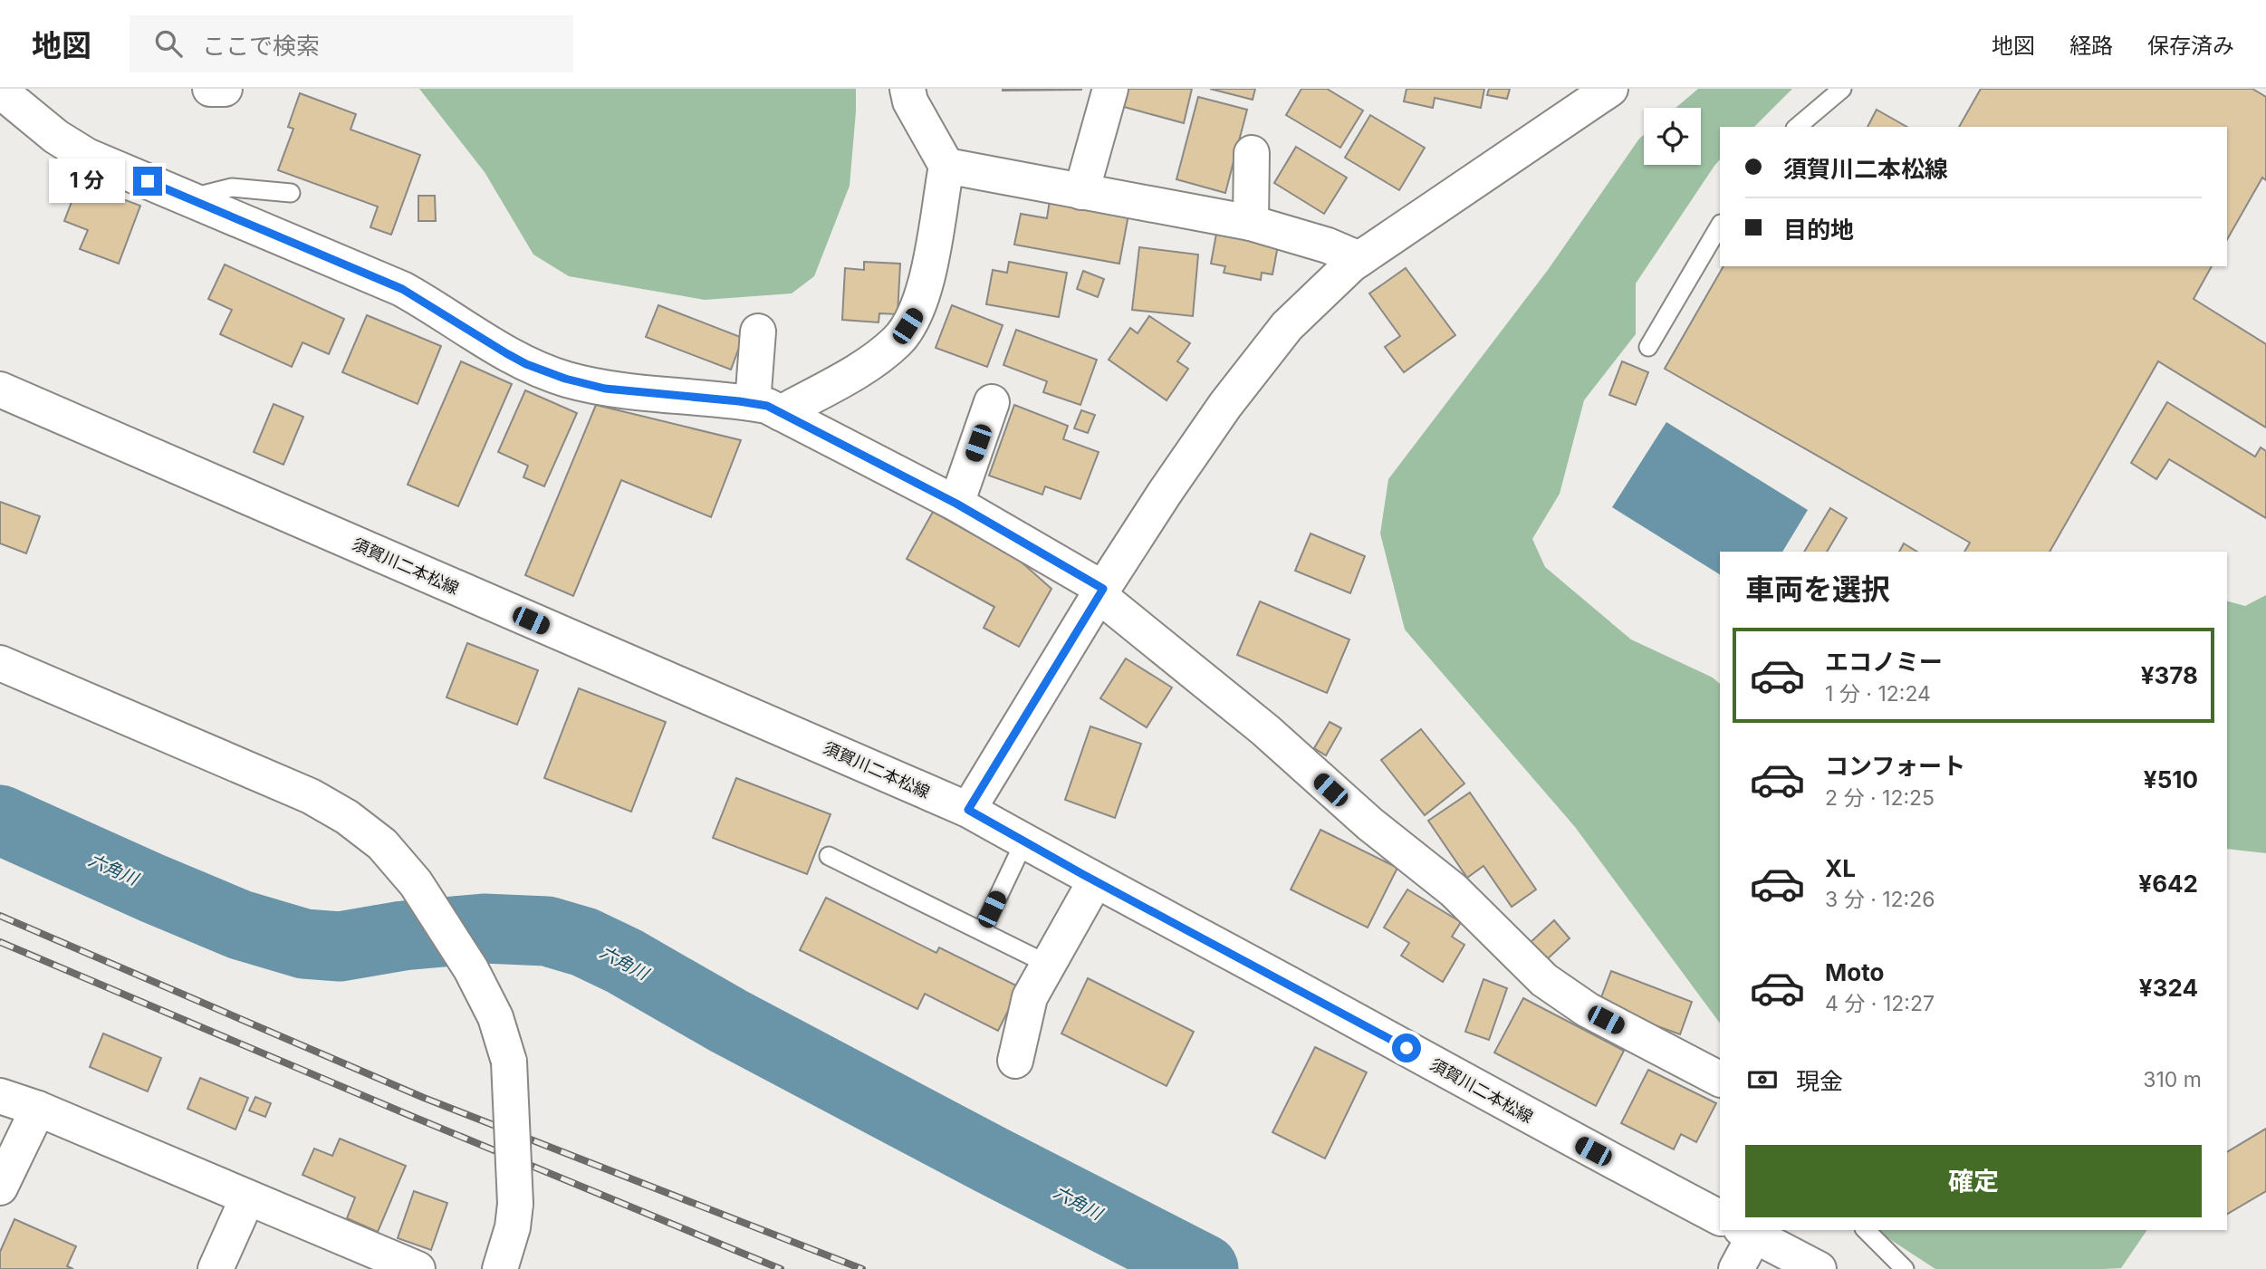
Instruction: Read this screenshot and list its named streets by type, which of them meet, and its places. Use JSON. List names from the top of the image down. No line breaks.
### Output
{"streets":{"street":["須賀川二本松線"]},"water":["六角川"],"page":{"header":"地図","search":"ここで検索","nav":["地図","経路","保存済み"],"banner":["須賀川二本松線","目的地"],"bubble":"1 分","heading":"車両を選択","list":[{"name":"エコノミー","note":"1 分 · 12:24","value":"¥378"},{"name":"コンフォート","note":"2 分 · 12:25","value":"¥510"},{"name":"XL","note":"3 分 · 12:26","value":"¥642"},{"name":"Moto","note":"4 分 · 12:27","value":"¥324"}],"pay":["現金","310 m"],"buttons":"確定"}}
